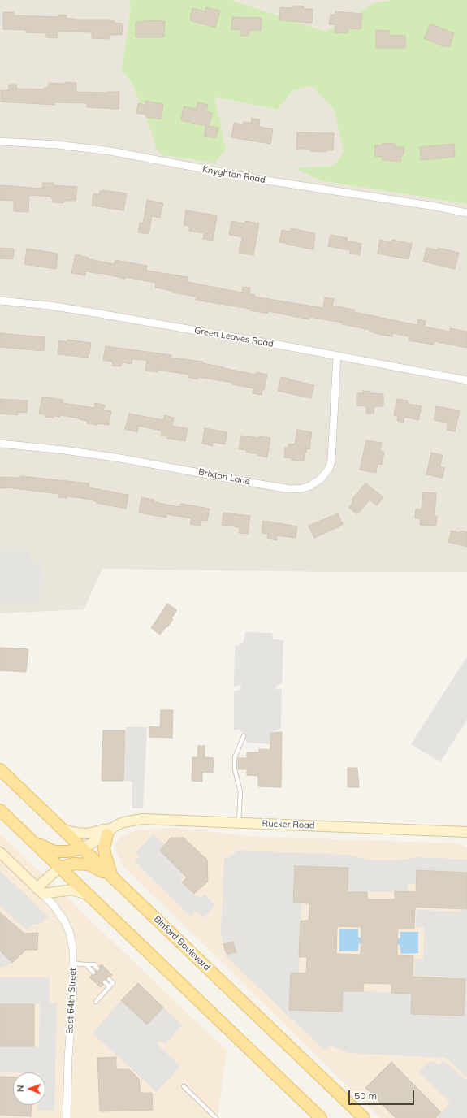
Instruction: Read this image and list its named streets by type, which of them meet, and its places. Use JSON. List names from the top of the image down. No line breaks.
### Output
{"streets":{"main road":["Binford Boulevard"],"street":["Knyghton Road","Green Leaves Road","Brixton Lane","Rucker Road","East 64th Street"]},"crossings":[["Green Leaves Road","Brixton Lane"],["Rucker Road","Binford Boulevard"]],"scale_bar":"50 m","north":"left"}
